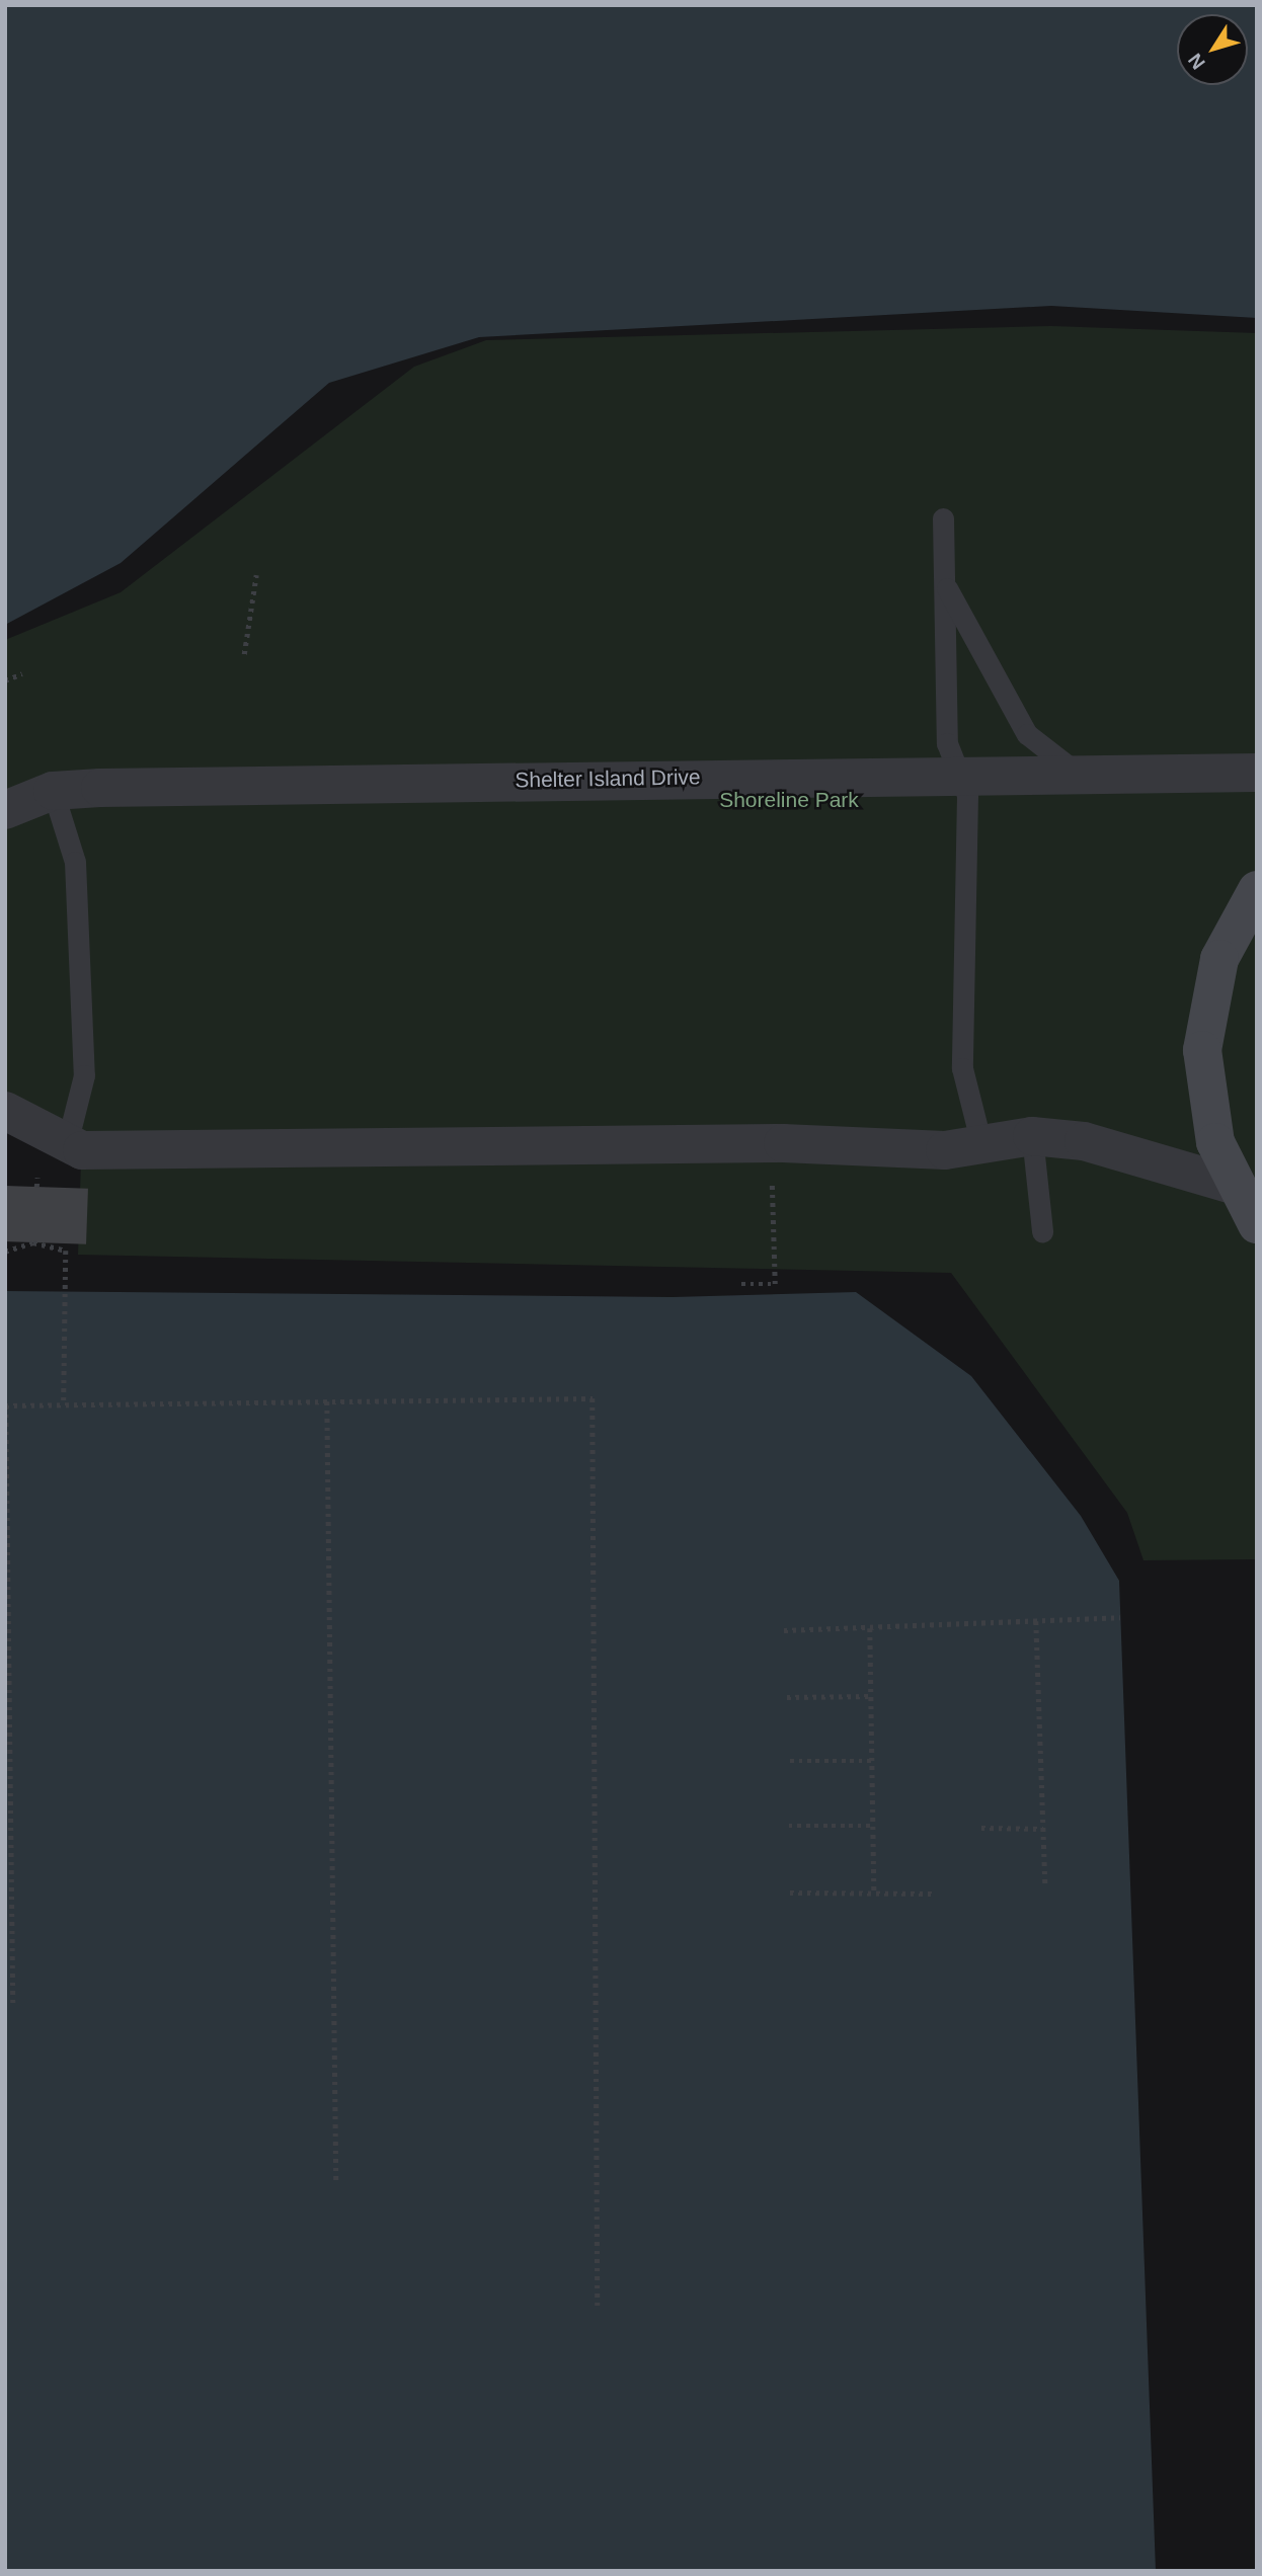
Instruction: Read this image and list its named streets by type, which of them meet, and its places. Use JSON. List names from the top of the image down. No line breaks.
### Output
{"streets":{"street":["Shelter Island Drive"]},"parks":["Shoreline Park"],"north":"bottom left"}
